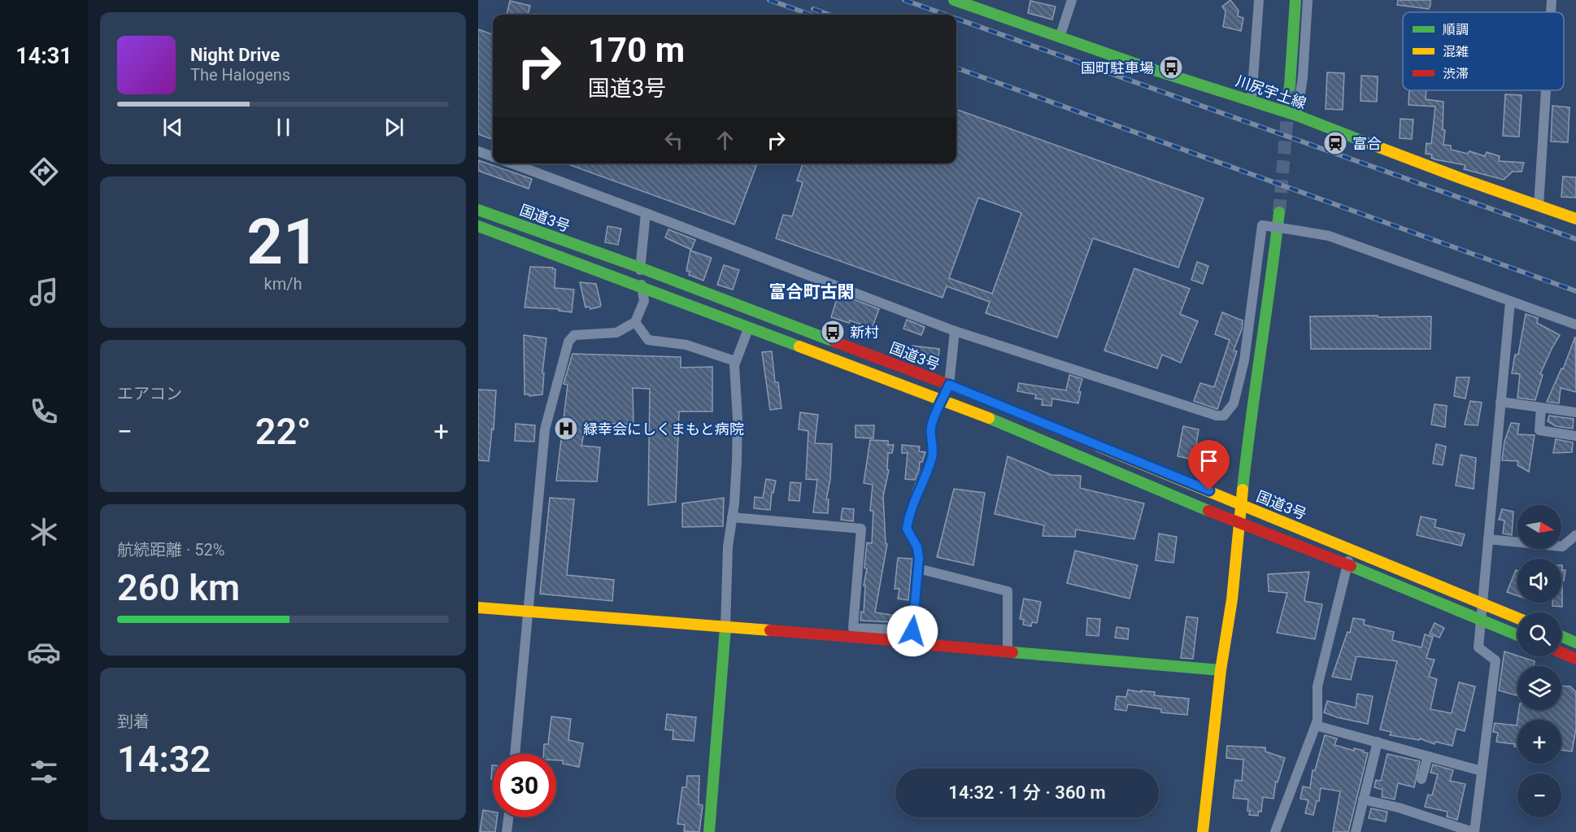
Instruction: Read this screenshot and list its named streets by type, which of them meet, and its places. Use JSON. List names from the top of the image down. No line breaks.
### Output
{"streets":{"main road":["川尻宇土線","国道3号"]},"districts":["富合町古閑"],"places":{"bus stop":["国町駐車場","新村"],"station":["富合"],"hospital":["緑幸会にしくまもと病院"]},"legend":["順調","混雑","渋滞"],"north":"right","page":{"tabs":"14:31","turn":["170 m","国道3号"],"song":["Night Drive","The Halogens"],"tile":[["21","km/h"],"エアコン",["航続距離 · 52%","260 km"],["到着","14:32"]],"heat":["−","22°","+"],"map_buttons":["+","−"],"limit":"30","trip":"14:32 · 1 分 · 360 m"}}
